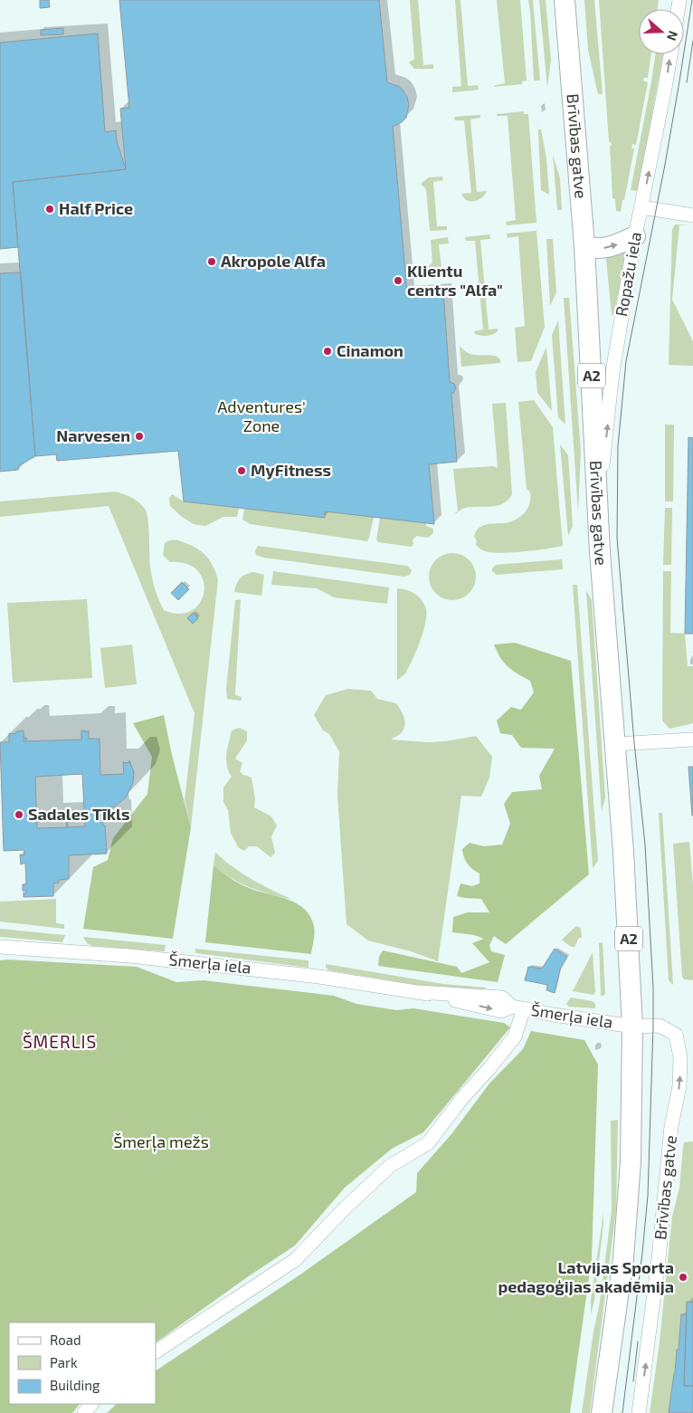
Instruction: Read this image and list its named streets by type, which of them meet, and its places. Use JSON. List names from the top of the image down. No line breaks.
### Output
{"streets":{"highway":["Brīvības gatve","A2"],"street":["Ropažu iela","Šmerļa iela"]},"crossings":[["Brīvības gatve","Ropažu iela"],["Brīvības gatve","Šmerļa iela"]],"one_way":["Ropažu iela"],"districts":["ŠMERLIS"],"parks":["Adventures' Zone","Šmerļa mežs"],"places":["Half Price","Akropole Alfa","Klientu centrs \"Alfa\"","Cinamon","Narvesen","MyFitness","Sadales Tīkls","Latvijas Sporta pedagoģijas akadēmija"],"legend":["Road","Park","Building"],"north":"right"}
